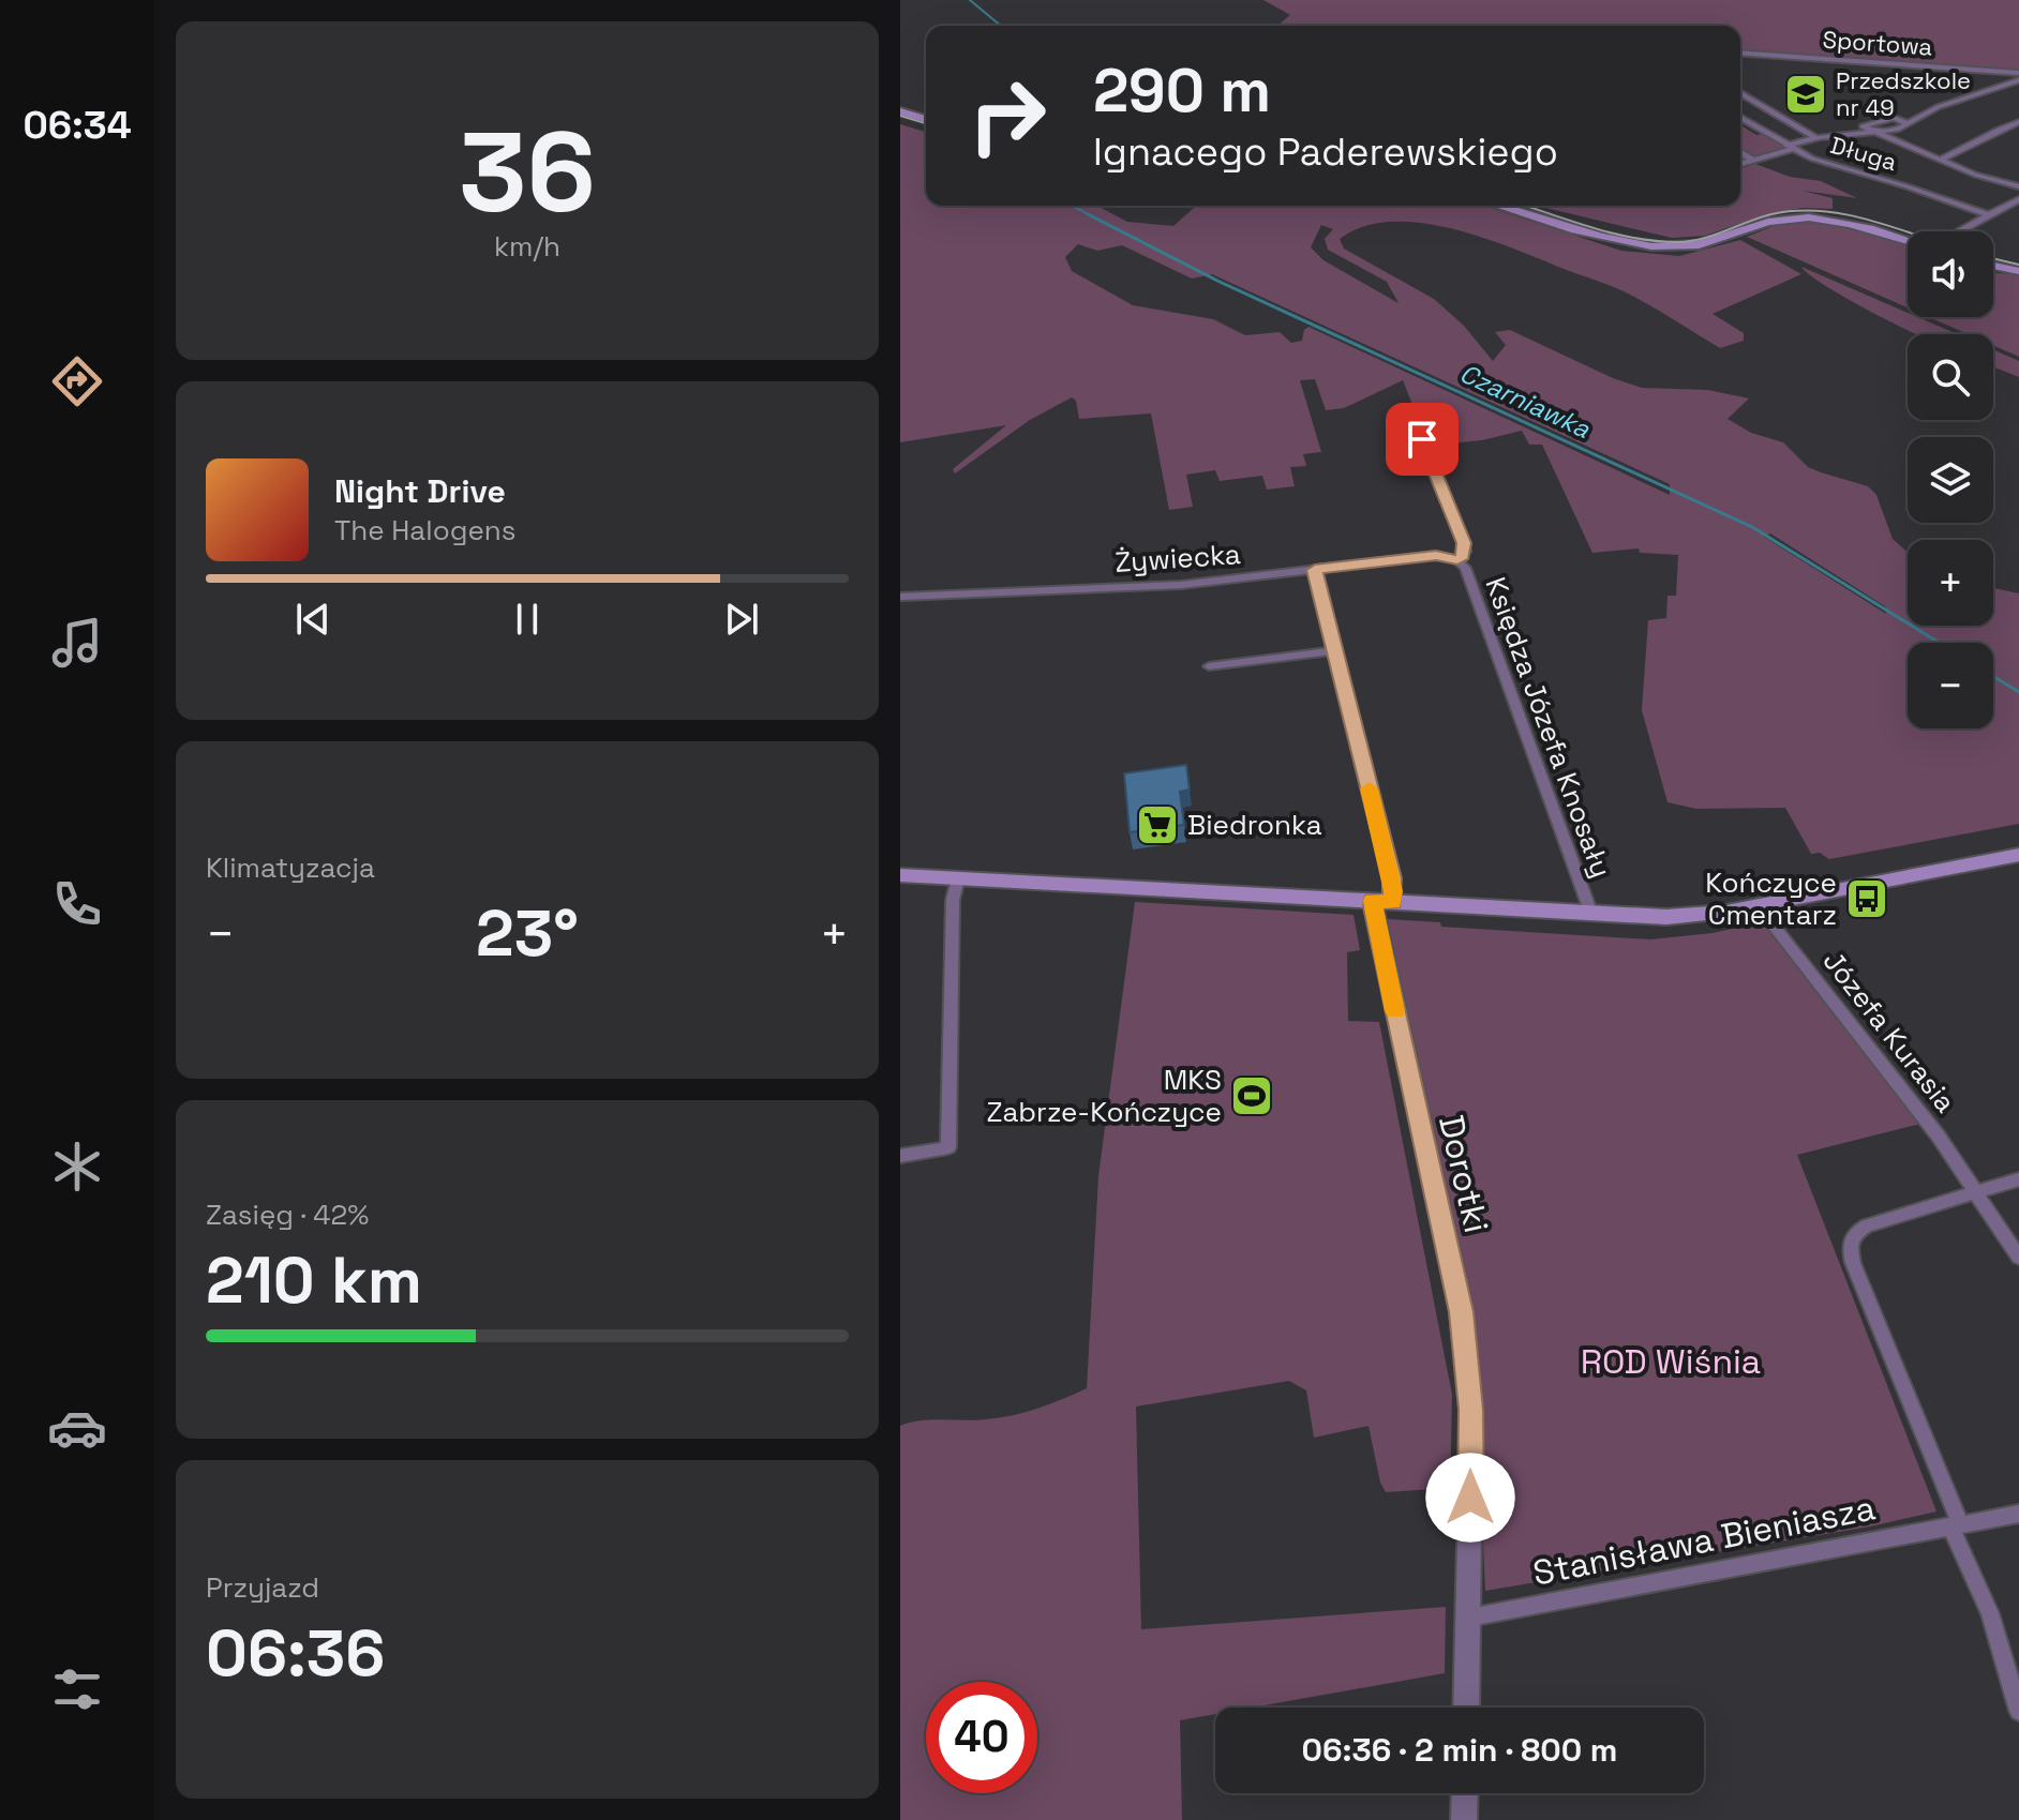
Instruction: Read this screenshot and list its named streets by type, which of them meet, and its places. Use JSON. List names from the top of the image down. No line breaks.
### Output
{"streets":{"street":["Sportowa","Długa","Żywiecka","Księdza Józefa Knosały","Józefa Kurasia","Dorotki","Stanisława Bieniasza"]},"crossings":[["Żywiecka","Księdza Józefa Knosały"],["Dorotki","Stanisława Bieniasza"]],"water":["Czarniawka"],"parks":["ROD Wiśnia"],"places":{"school or university":["Przedszkole nr 49"],"supermarket":["Biedronka"],"bus stop":["Kończyce Cmentarz"],"sports":["MKS Zabrze-Kończyce"]},"page":{"tabs":"06:34","tile":[["36","km/h"],"Klimatyzacja",["Zasięg · 42%","210 km"],["Przyjazd","06:36"]],"turn":["290 m","Ignacego Paderewskiego"],"map_buttons":["+","−"],"song":["Night Drive","The Halogens"],"heat":["−","23°","+"],"limit":"40","trip":"06:36 · 2 min · 800 m"}}
